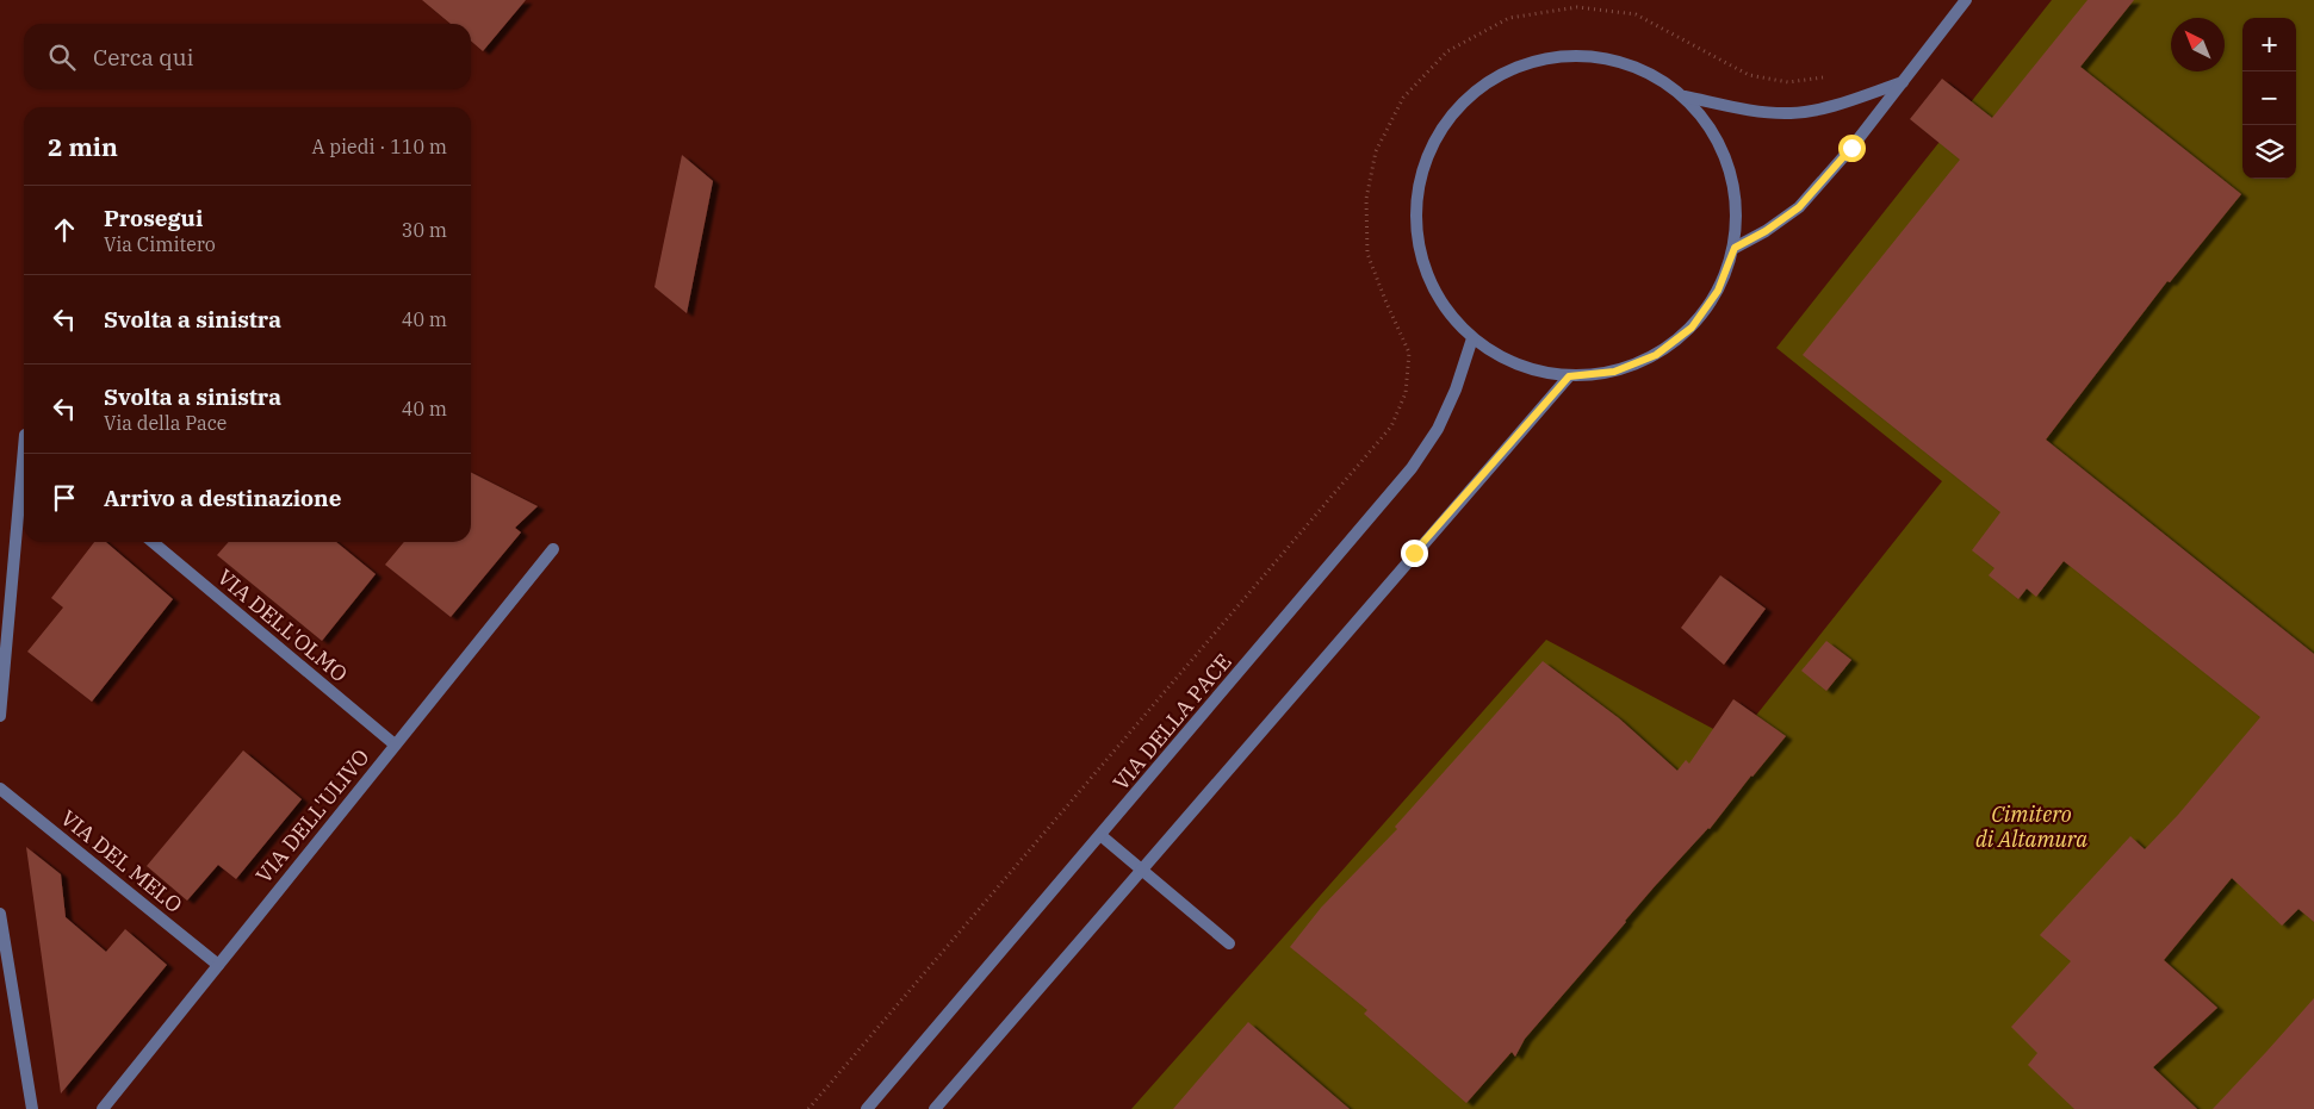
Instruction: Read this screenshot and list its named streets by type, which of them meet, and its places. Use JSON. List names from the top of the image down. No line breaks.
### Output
{"streets":{"street":["VIA DELL'OLMO","VIA DELLA PACE","VIA DELL'ULIVO","VIA DEL MELO"]},"crossings":[["VIA DELL'OLMO","VIA DELL'ULIVO"],["VIA DELL'ULIVO","VIA DEL MELO"]],"parks":["Cimitero di Altamura"],"north":"top left","page":{"map_buttons":["+","−"],"search":"Cerca qui","heading":["2 min","A piedi · 110 m"],"list":[["Prosegui","Via Cimitero","30 m"],["Svolta a sinistra","40 m"],["Svolta a sinistra","Via della Pace","40 m"],"Arrivo a destinazione"]}}
